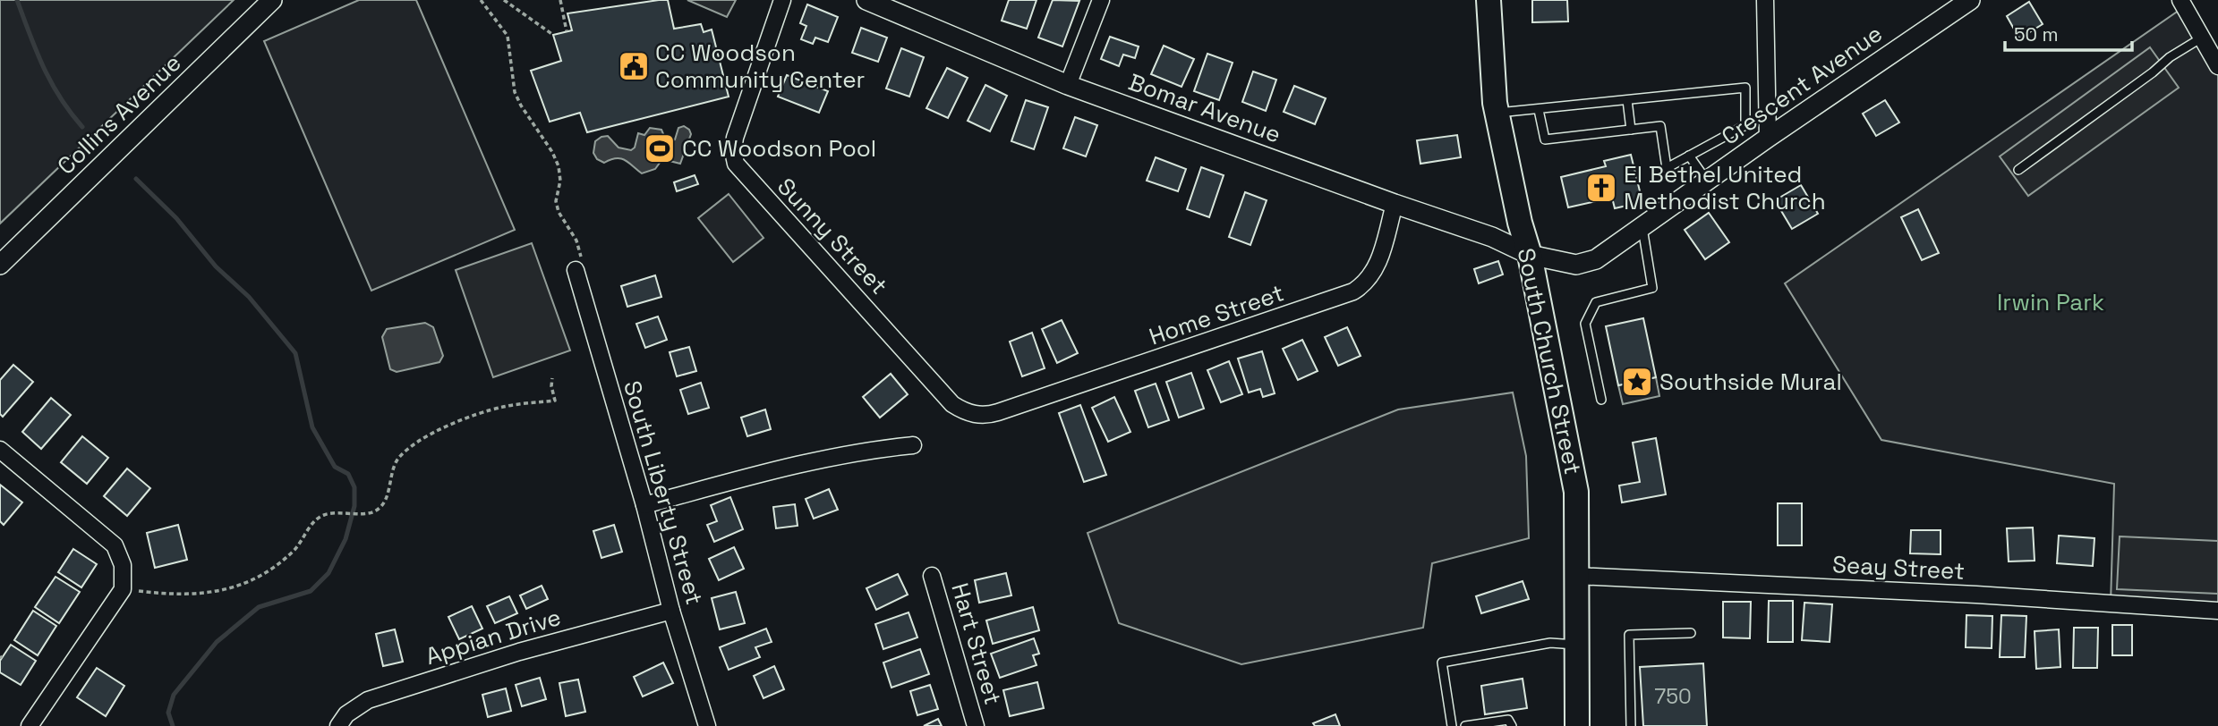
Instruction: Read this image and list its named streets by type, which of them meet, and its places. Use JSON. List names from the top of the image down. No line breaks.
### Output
{"streets":{"main road":["South Church Street"],"street":["Crescent Avenue","Bomar Avenue","Collins Avenue","Sunny Street","Home Street","South Liberty Street","Seay Street","Appian Drive","Hart Street"]},"crossings":[["Crescent Avenue","Bomar Avenue"],["Crescent Avenue","South Church Street"],["Bomar Avenue","Home Street"],["Bomar Avenue","South Church Street"],["Sunny Street","Home Street"],["South Church Street","Seay Street"],["South Liberty Street","Appian Drive"]],"parks":["Irwin Park"],"places":{"public building":["CC Woodson Community Center"],"sports":["CC Woodson Pool"],"church":["El Bethel United Methodist Church"],"place":["Southside Mural"]},"house_numbers":["750"],"scale_bar":"50 m"}
